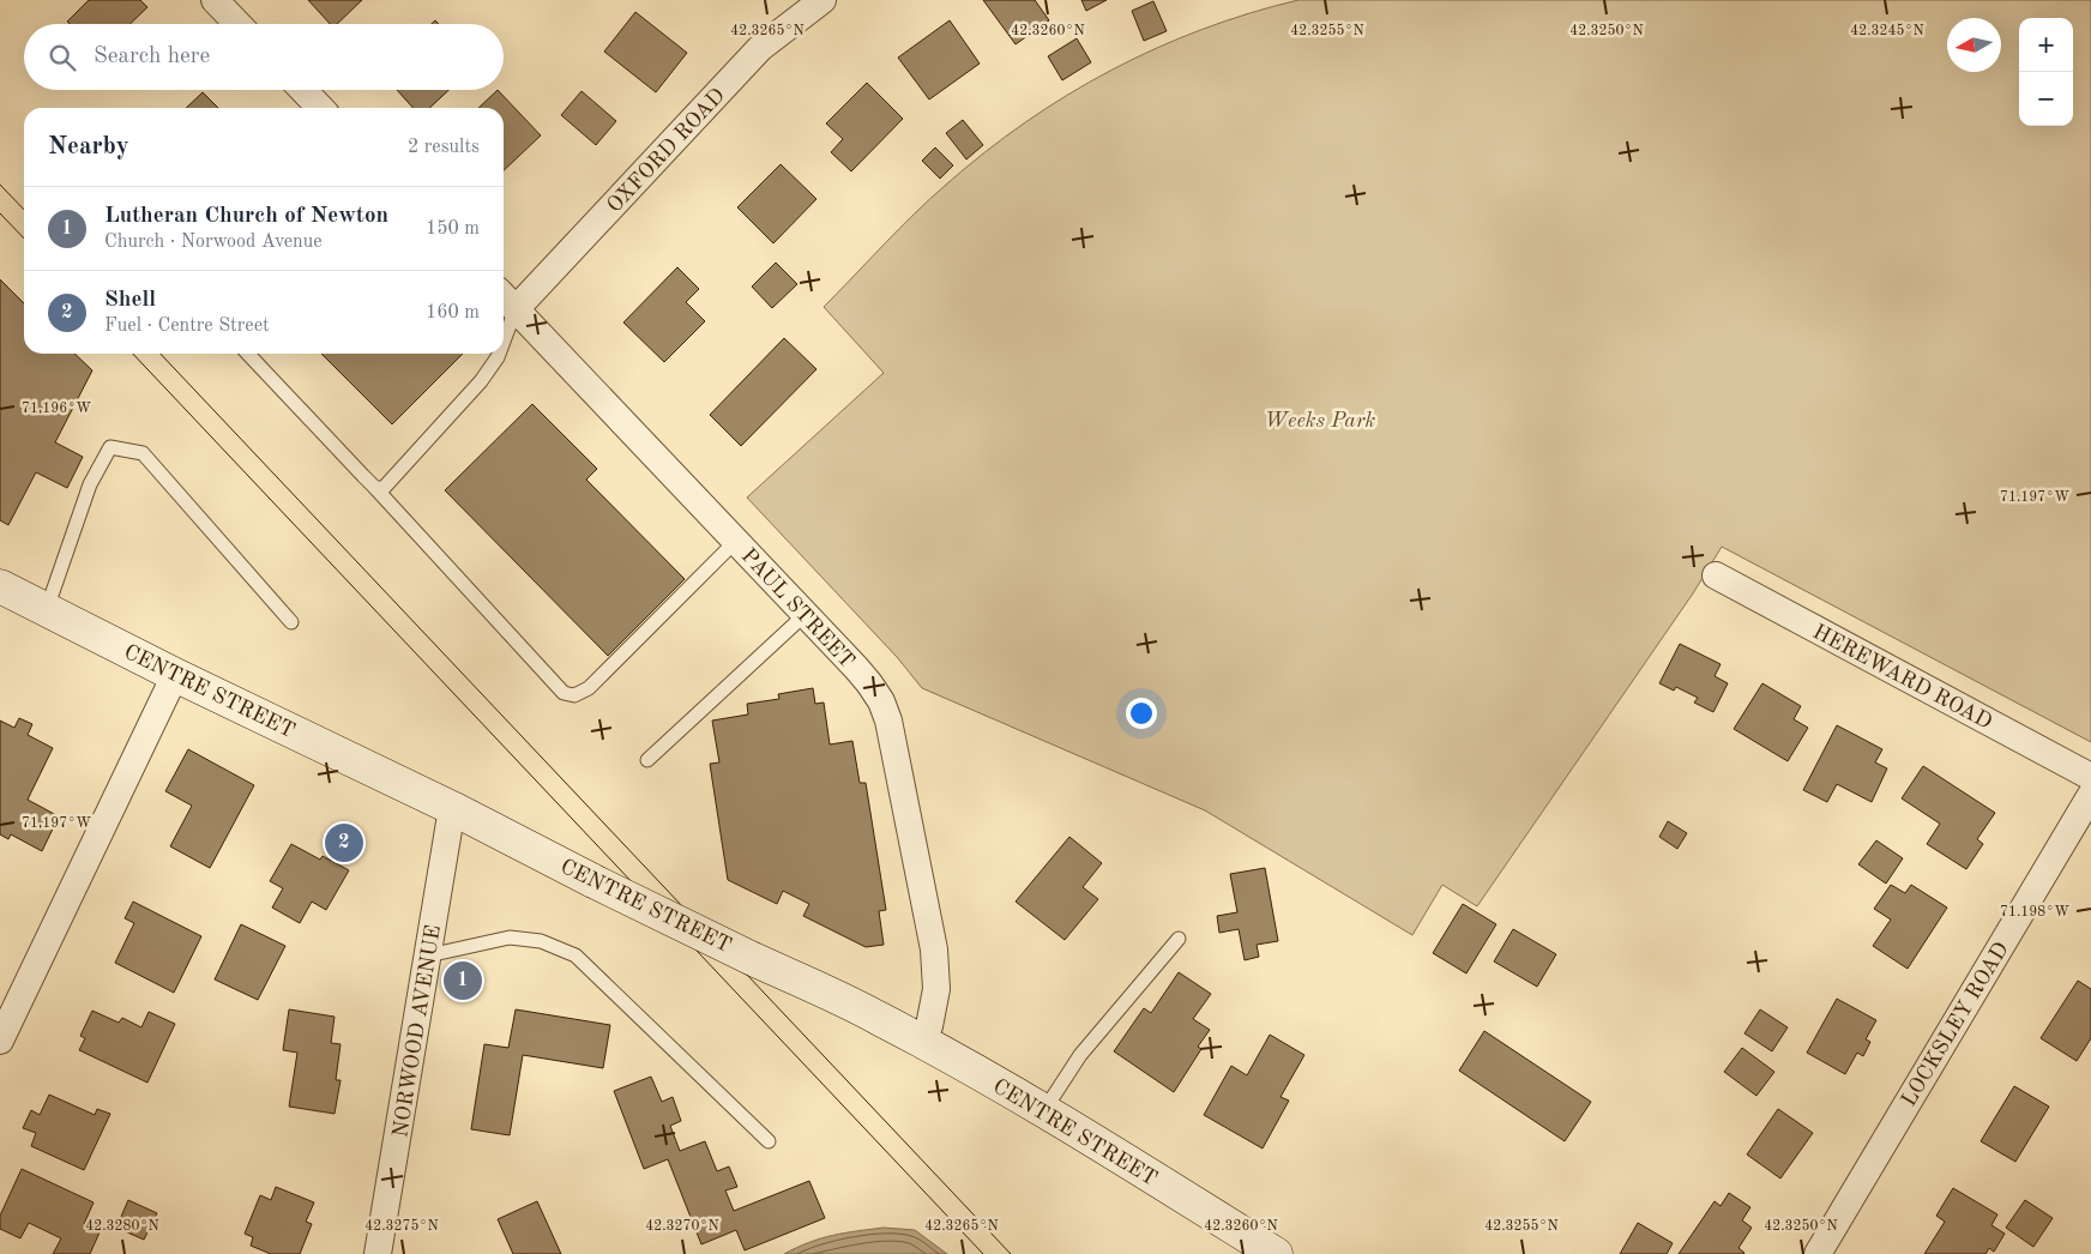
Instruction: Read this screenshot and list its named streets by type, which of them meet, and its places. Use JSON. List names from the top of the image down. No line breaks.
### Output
{"streets":{"main road":["CENTRE STREET"],"street":["OXFORD ROAD","PAUL STREET","HEREWARD ROAD","LOCKSLEY ROAD","NORWOOD AVENUE"]},"crossings":[["OXFORD ROAD","PAUL STREET"],["PAUL STREET","CENTRE STREET"],["CENTRE STREET","NORWOOD AVENUE"]],"parks":["Weeks Park"],"north":"left","page":{"map_buttons":["+","−"],"search":"Search here","heading":["Nearby","2 results"],"list":[{"mark":"1","name":"Lutheran Church of Newton","note":"Church · Norwood Avenue","value":"150 m"},{"mark":"2","name":"Shell","note":"Fuel · Centre Street","value":"160 m"}],"pins":["2","1"]},"coordinates":["42.3265°N","42.3260°N","42.3255°N","42.3250°N","42.3245°N","71.196°W","71.197°W","71.198°W","42.3280°N","42.3275°N","42.3270°N"]}
